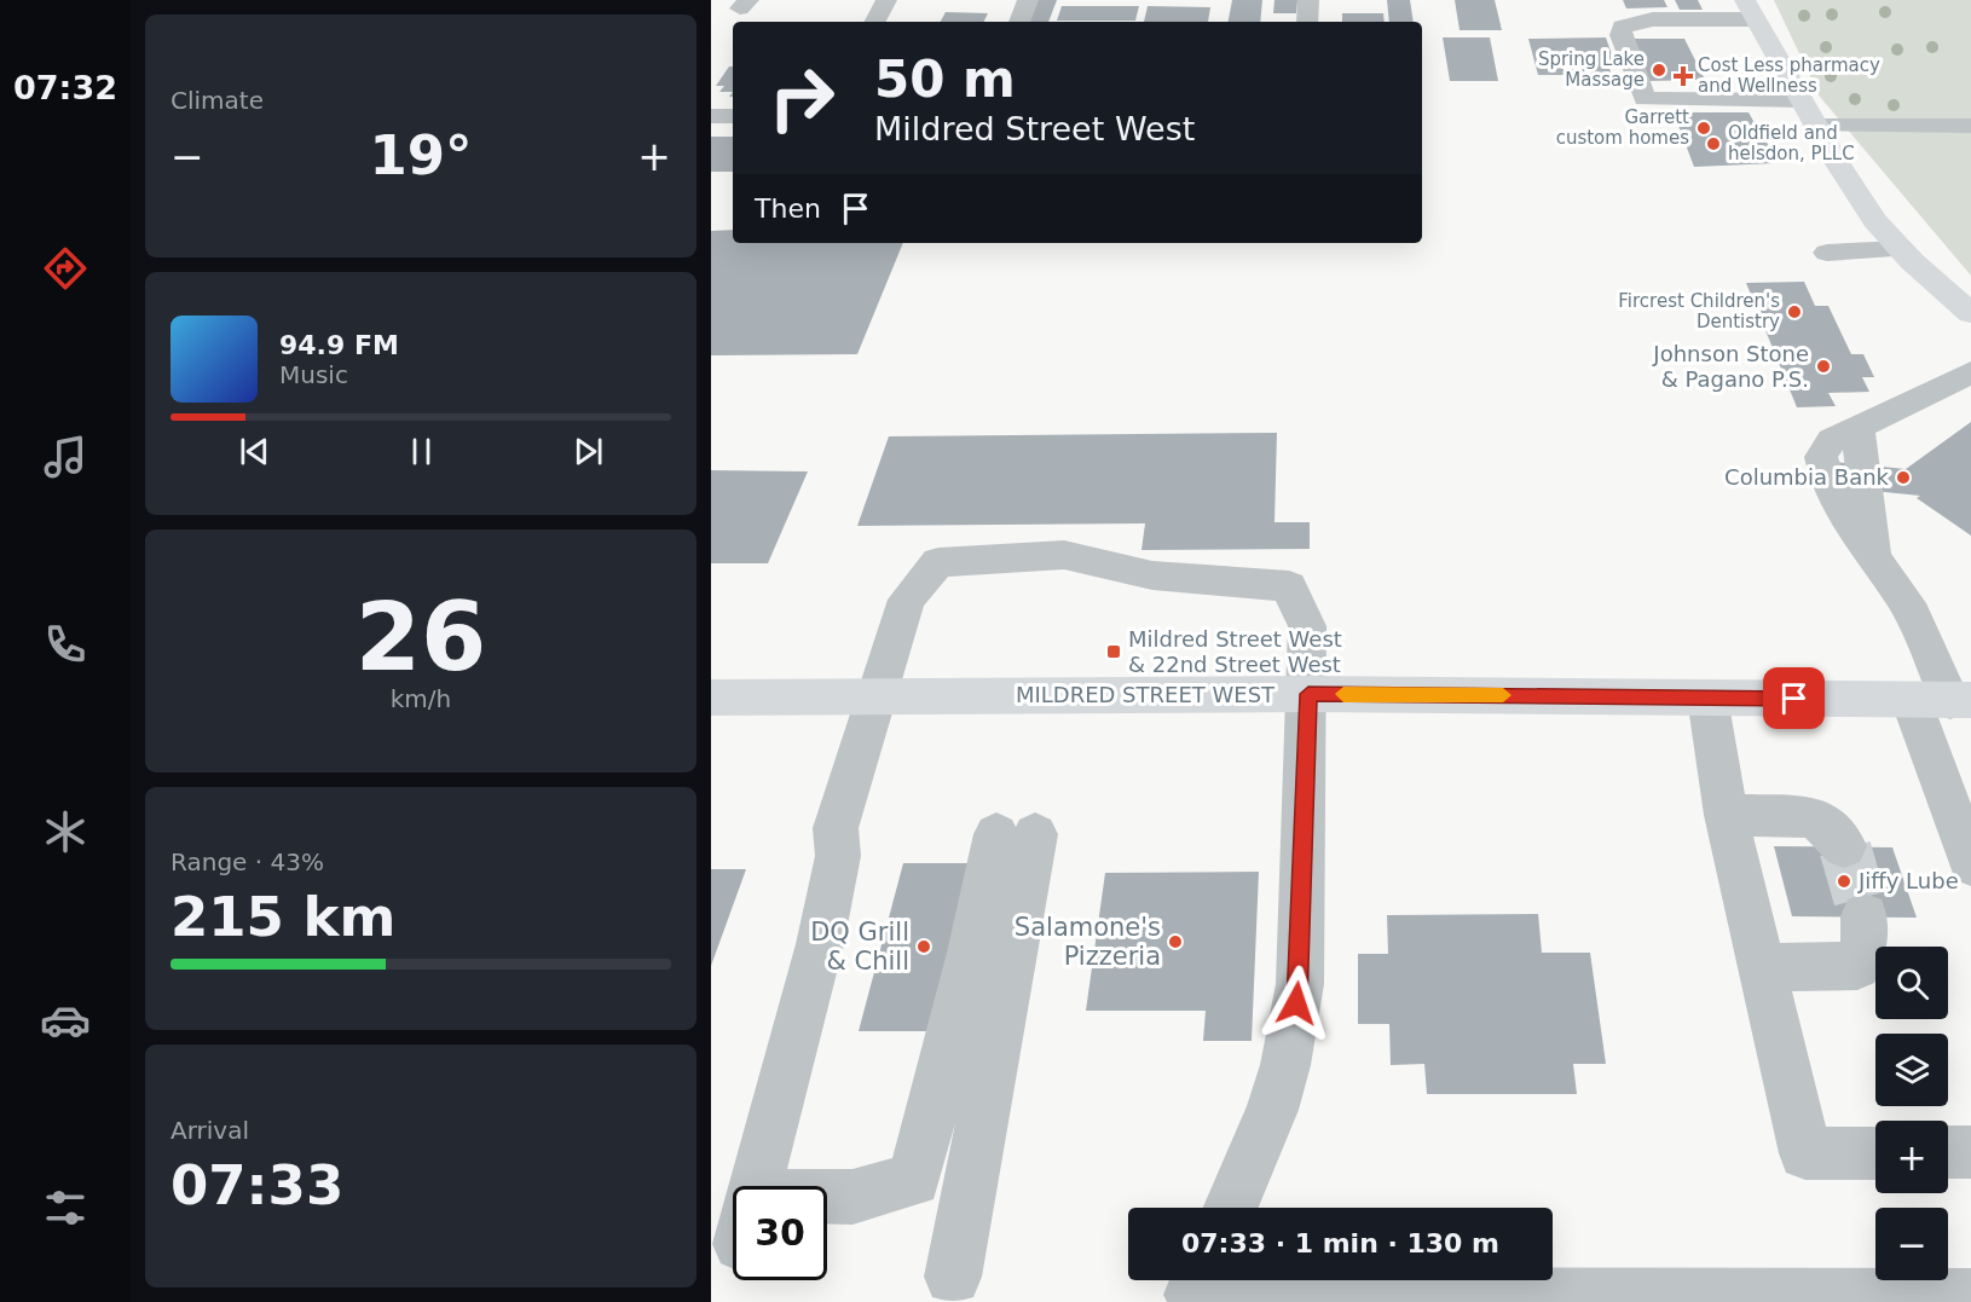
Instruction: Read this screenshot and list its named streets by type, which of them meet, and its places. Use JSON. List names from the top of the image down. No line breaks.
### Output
{"streets":{"main road":["MILDRED STREET WEST"]},"places":{"other":["Spring Lake Massage","Garrett custom homes","Oldfield and helsdon, PLLC","Fircrest Children's Dentistry","Johnson Stone & Pagano P.S.","Columbia Bank","Jiffy Lube","Salamone's Pizzeria","DQ Grill & Chill"],"health":["Cost Less pharmacy and Wellness"],"transit":["Mildred Street West & 22nd Street West"]},"page":{"tabs":"07:32","tile":["Climate",["26","km/h"],["Range · 43%","215 km"],["Arrival","07:33"]],"turn":["50 m","Mildred Street West"],"heat":["−","19°","+"],"then":"Then","song":["94.9 FM","Music"],"map_buttons":["+","−"],"limit":"30","trip":"07:33 · 1 min · 130 m"}}
